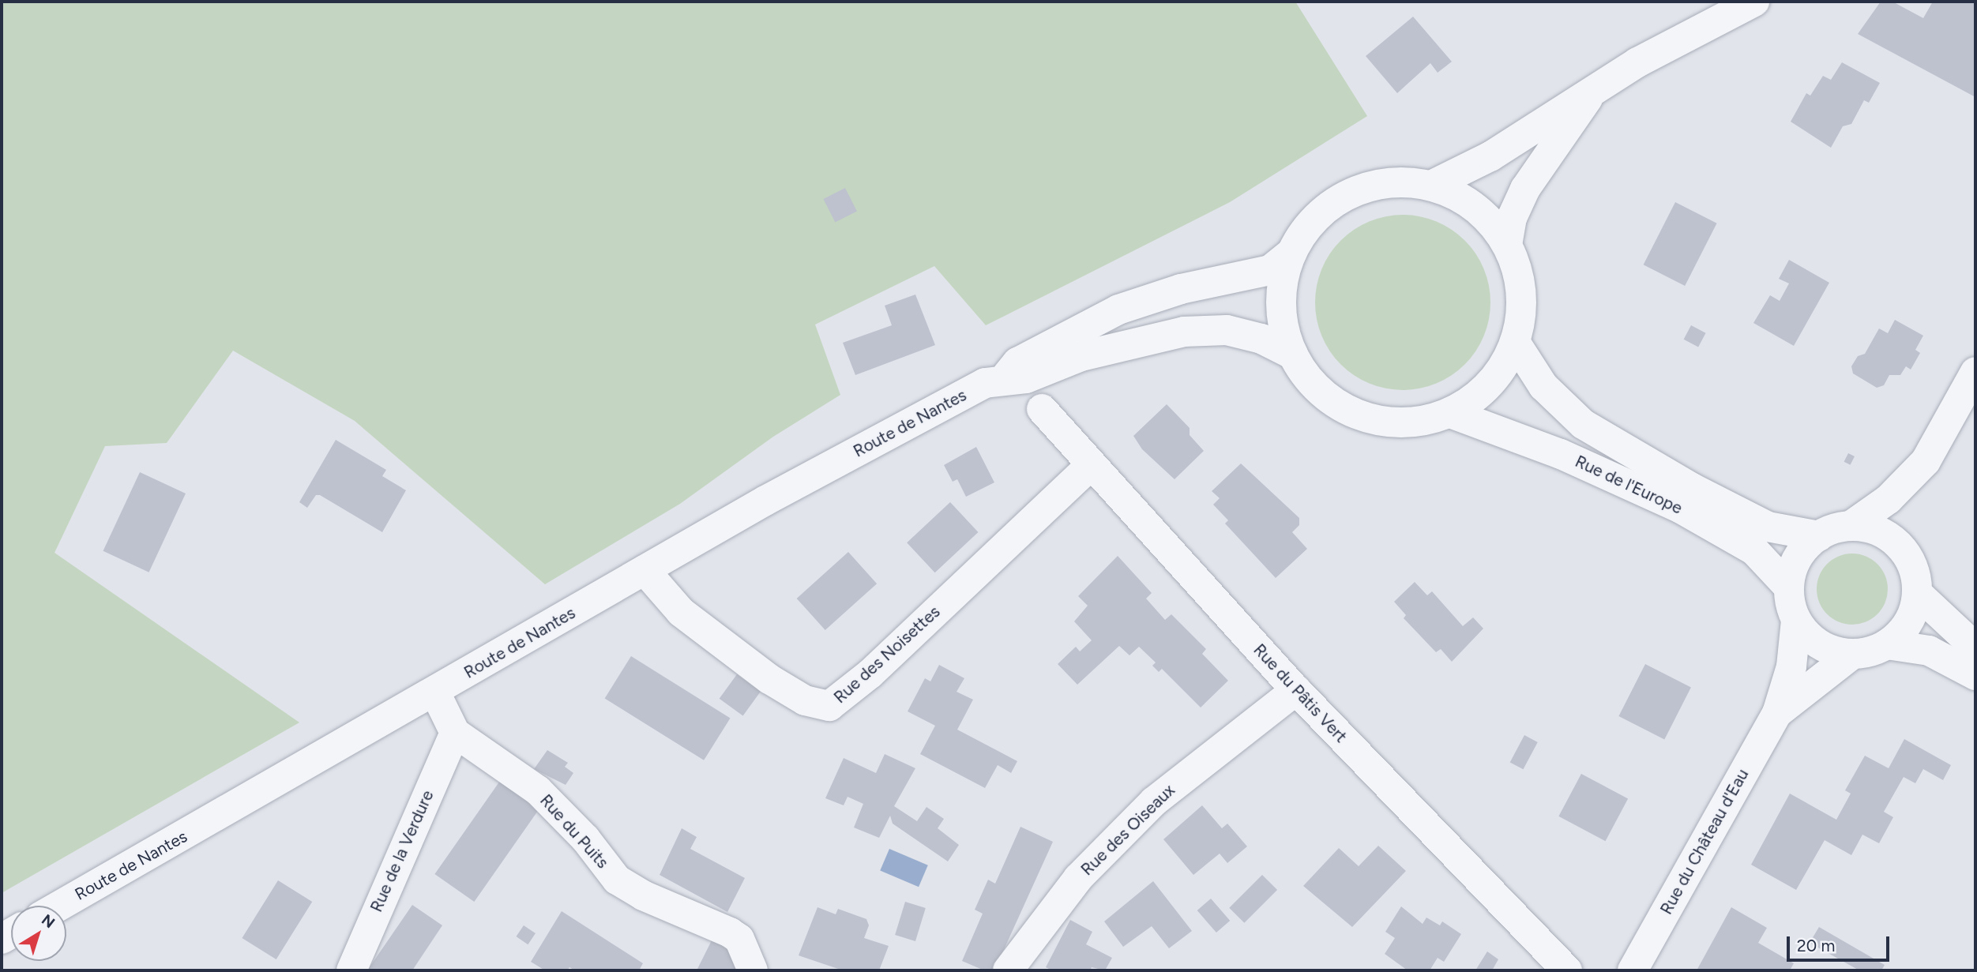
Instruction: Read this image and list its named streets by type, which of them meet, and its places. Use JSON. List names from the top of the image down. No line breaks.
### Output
{"streets":{"street":["Route de Nantes","Rue de l'Europe","Rue des Noisettes","Rue du Pâtis Vert","Rue des Oiseaux","Rue du Puits","Rue du Château d'Eau","Rue de la Verdure"]},"crossings":[["Route de Nantes","Rue des Noisettes"],["Route de Nantes","Rue du Puits"],["Rue de l'Europe","Rue du Château d'Eau"],["Rue des Noisettes","Rue du Pâtis Vert"],["Rue du Pâtis Vert","Rue des Oiseaux"],["Rue du Puits","Rue de la Verdure"]],"scale_bar":"20 m","north":"top right"}
